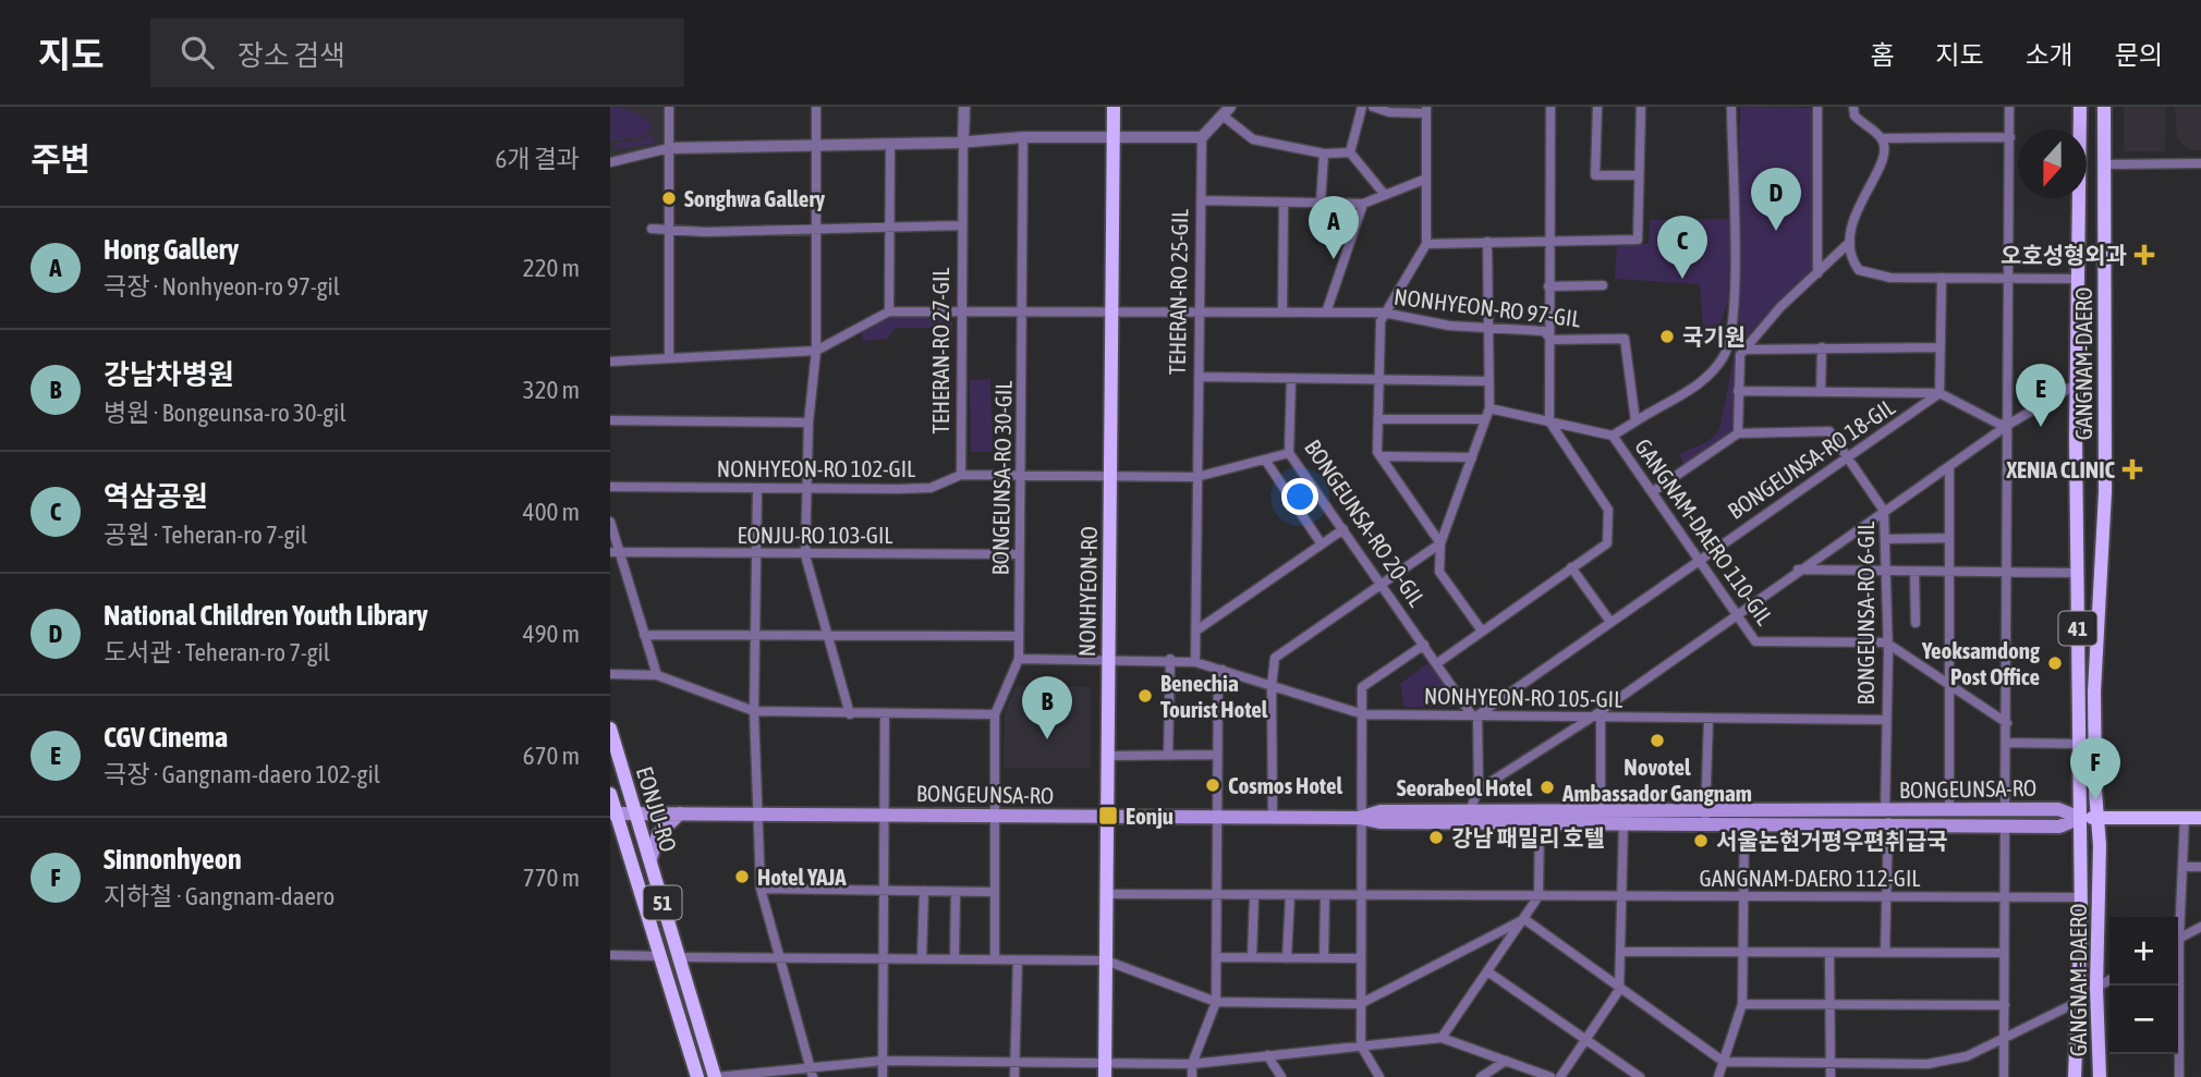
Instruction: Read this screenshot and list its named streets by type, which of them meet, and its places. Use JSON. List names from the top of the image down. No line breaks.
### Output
{"streets":{"main road":["GANGNAM-DAERO","NONHYEON-RO","41","BONGEUNSA-RO","EONJU-RO","51"],"street":["TEHERAN-RO 25-GIL","NONHYEON-RO 97-GIL","TEHERAN-RO 27-GIL","BONGEUNSA-RO 18-GIL","NONHYEON-RO 102-GIL","BONGEUNSA-RO 30-GIL","BONGEUNSA-RO 20-GIL","GANGNAM-DAERO 110-GIL","EONJU-RO 103-GIL","BONGEUNSA-RO 6-GIL","NONHYEON-RO 105-GIL","GANGNAM-DAERO 112-GIL"]},"crossings":[["TEHERAN-RO 25-GIL","NONHYEON-RO 97-GIL"],["TEHERAN-RO 25-GIL","NONHYEON-RO 102-GIL"],["TEHERAN-RO 25-GIL","NONHYEON-RO 105-GIL"],["NONHYEON-RO 97-GIL","TEHERAN-RO 27-GIL"],["NONHYEON-RO 97-GIL","BONGEUNSA-RO 30-GIL"],["NONHYEON-RO 97-GIL","NONHYEON-RO"],["TEHERAN-RO 27-GIL","NONHYEON-RO 102-GIL"],["GANGNAM-DAERO","BONGEUNSA-RO"],["GANGNAM-DAERO","GANGNAM-DAERO 112-GIL"],["BONGEUNSA-RO 18-GIL","BONGEUNSA-RO 20-GIL"],["BONGEUNSA-RO 18-GIL","GANGNAM-DAERO 110-GIL"],["BONGEUNSA-RO 18-GIL","BONGEUNSA-RO 6-GIL"],["BONGEUNSA-RO 18-GIL","NONHYEON-RO 105-GIL"],["NONHYEON-RO 102-GIL","BONGEUNSA-RO 30-GIL"],["NONHYEON-RO 102-GIL","BONGEUNSA-RO 20-GIL"],["NONHYEON-RO 102-GIL","NONHYEON-RO"],["BONGEUNSA-RO 30-GIL","EONJU-RO 103-GIL"],["BONGEUNSA-RO 30-GIL","NONHYEON-RO 105-GIL"],["BONGEUNSA-RO 30-GIL","BONGEUNSA-RO"],["BONGEUNSA-RO 20-GIL","NONHYEON-RO 105-GIL"],["GANGNAM-DAERO 110-GIL","BONGEUNSA-RO 6-GIL"],["NONHYEON-RO","NONHYEON-RO 105-GIL"],["NONHYEON-RO","BONGEUNSA-RO"],["NONHYEON-RO","GANGNAM-DAERO 112-GIL"],["BONGEUNSA-RO 6-GIL","NONHYEON-RO 105-GIL"],["BONGEUNSA-RO 6-GIL","BONGEUNSA-RO"],["BONGEUNSA-RO 6-GIL","GANGNAM-DAERO 112-GIL"],["BONGEUNSA-RO","EONJU-RO"]],"places":{"other":["Songhwa Gallery","국기원","Yeoksamdong Post Office","Benechia Tourist Hotel","Novotel Ambassador Gangnam","Cosmos Hotel","Seorabeol Hotel","강남 패밀리 호텔","서울논현거평우편취급국","Hotel YAJA"],"health":["오호성형외과","XENIA CLINIC"],"transit":["Eonju"]},"north":"bottom","page":{"header":"지도","search":"장소 검색","nav":["홈","지도","소개","문의"],"heading":["주변","6개 결과"],"pins":["D","A","C","E","B","F"],"list":[{"mark":"A","name":"Hong Gallery","note":"극장 · Nonhyeon-ro 97-gil","value":"220 m"},{"mark":"B","name":"강남차병원","note":"병원 · Bongeunsa-ro 30-gil","value":"320 m"},{"mark":"C","name":"역삼공원","note":"공원 · Teheran-ro 7-gil","value":"400 m"},{"mark":"D","name":"National Children Youth Library","note":"도서관 · Teheran-ro 7-gil","value":"490 m"},{"mark":"E","name":"CGV Cinema","note":"극장 · Gangnam-daero 102-gil","value":"670 m"},{"mark":"F","name":"Sinnonhyeon","note":"지하철 · Gangnam-daero","value":"770 m"}],"map_buttons":["+","−"]}}
